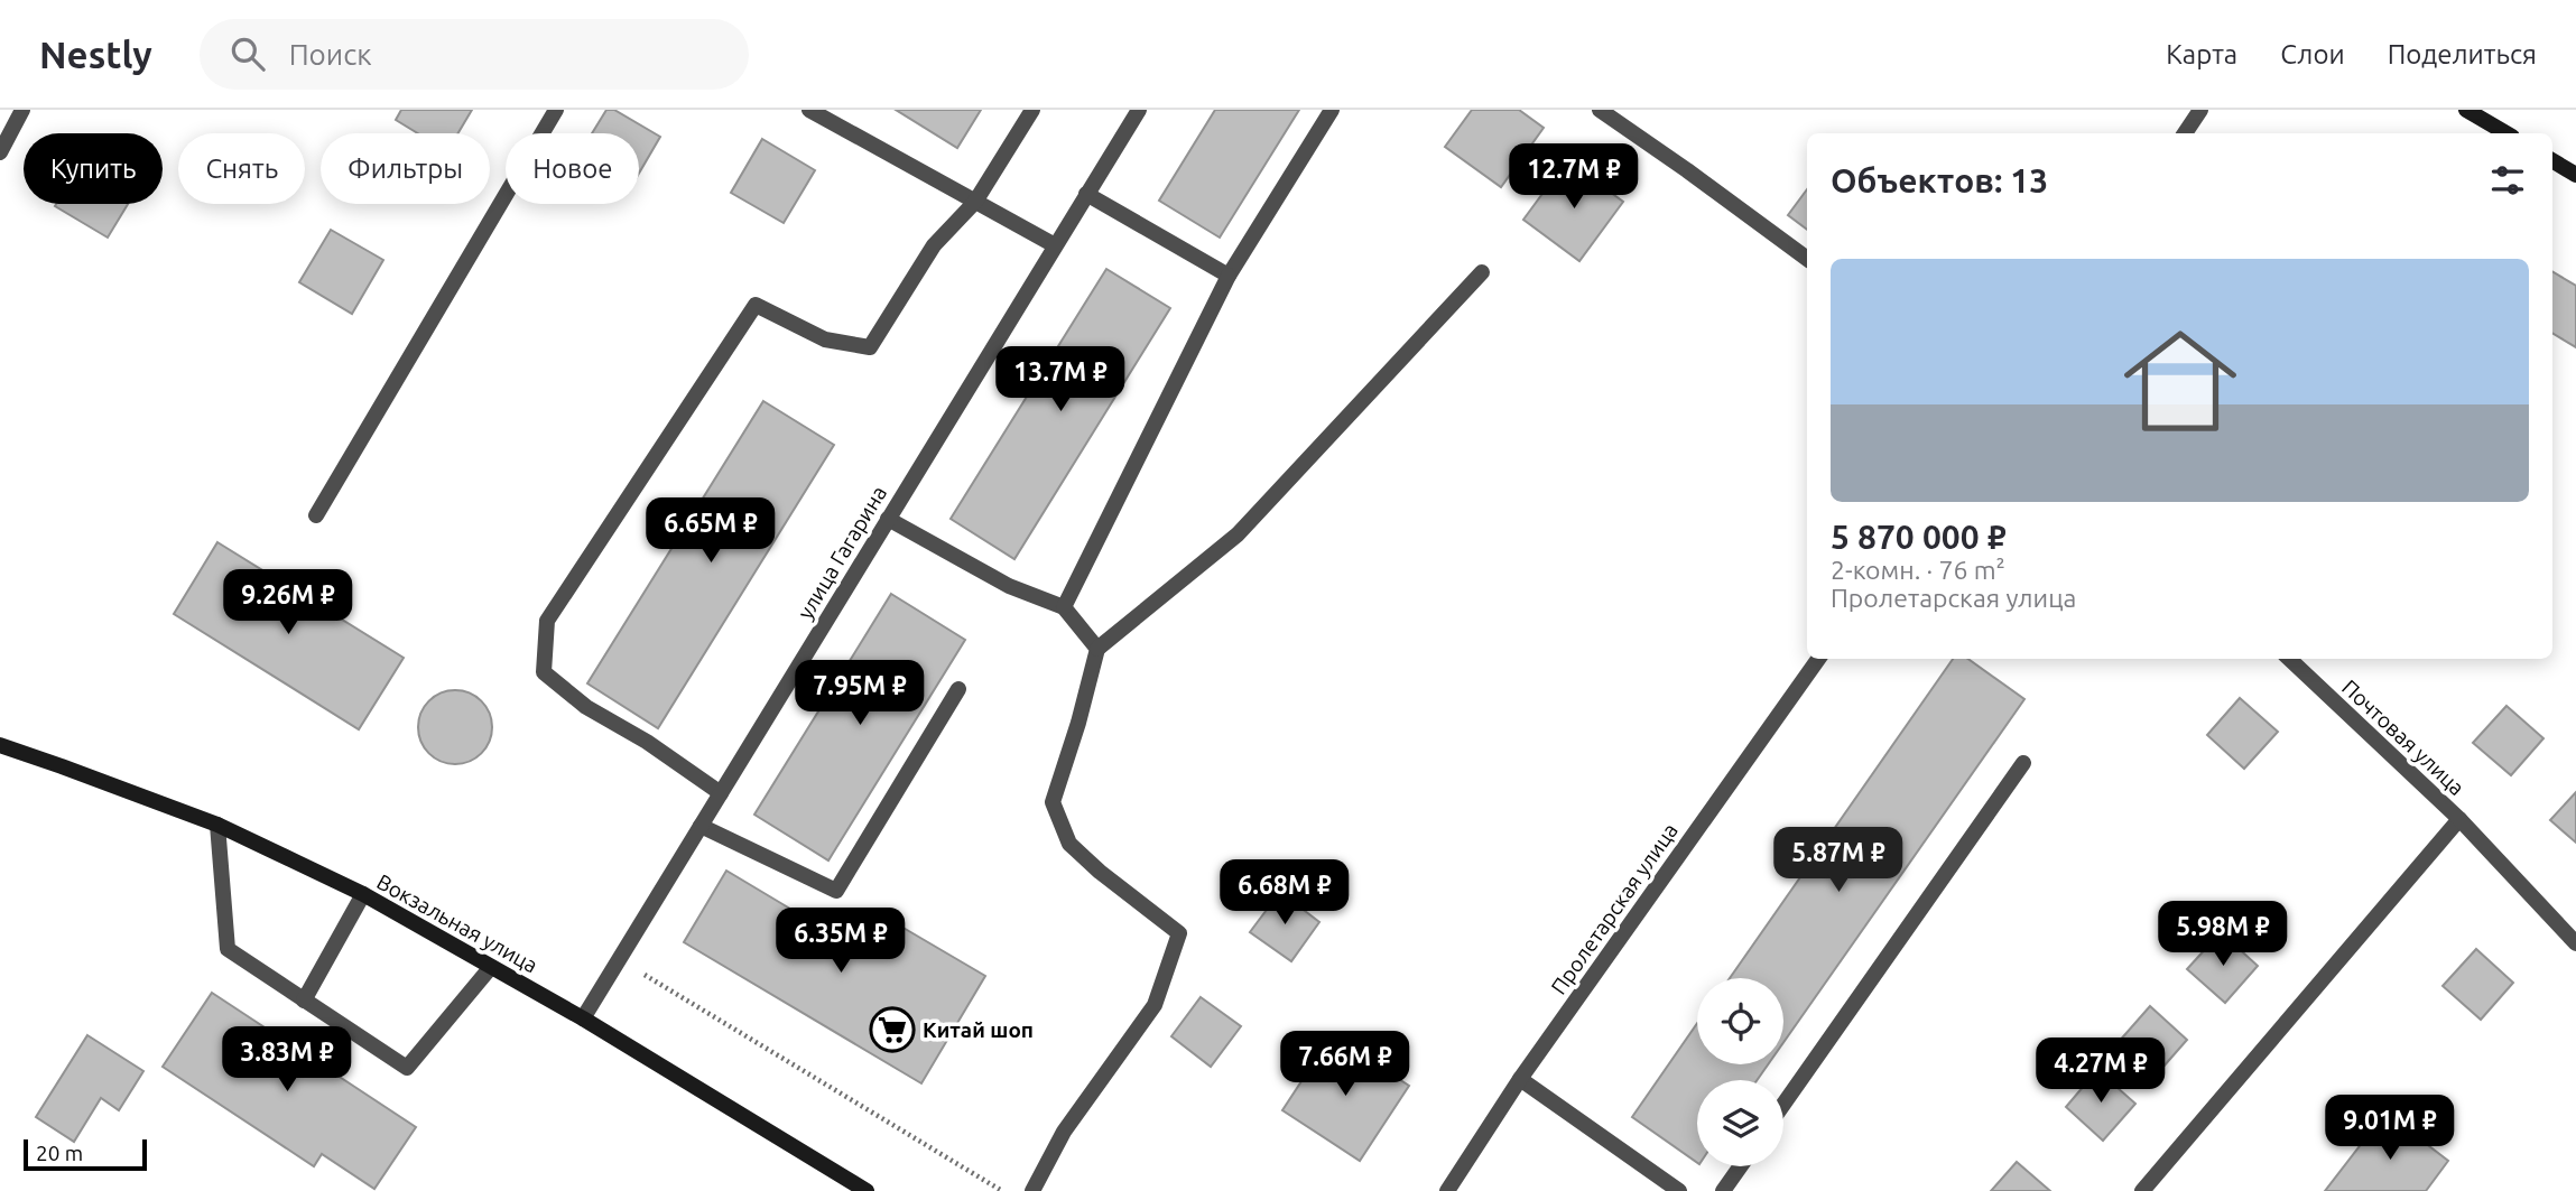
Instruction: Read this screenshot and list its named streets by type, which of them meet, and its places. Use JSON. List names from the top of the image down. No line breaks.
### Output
{"streets":{"main road":["Вокзальная улица"],"street":["улица Гагарина","Почтовая улица","Пролетарская улица"]},"crossings":[["улица Гагарина","Вокзальная улица"]],"places":{"supermarket":["Китай шоп"]},"scale_bar":"20 m","page":{"header":"Nestly","search":"Поиск","nav":["Карта","Слои","Поделиться"],"chip":["Купить","Снять","Фильтры","Новое"],"heading":"Объектов: 13","price":["12.7M ₽","13.7M ₽","6.65M ₽","9.26M ₽","7.95M ₽","5.87M ₽","6.68M ₽","5.98M ₽","6.35M ₽","3.83M ₽","7.66M ₽","4.27M ₽","9.01M ₽"],"list":[{"name":"5 870 000 ₽","note":"2-комн. · 76 m² · Пролетарская улица"}],"scale":"20 m"}}
